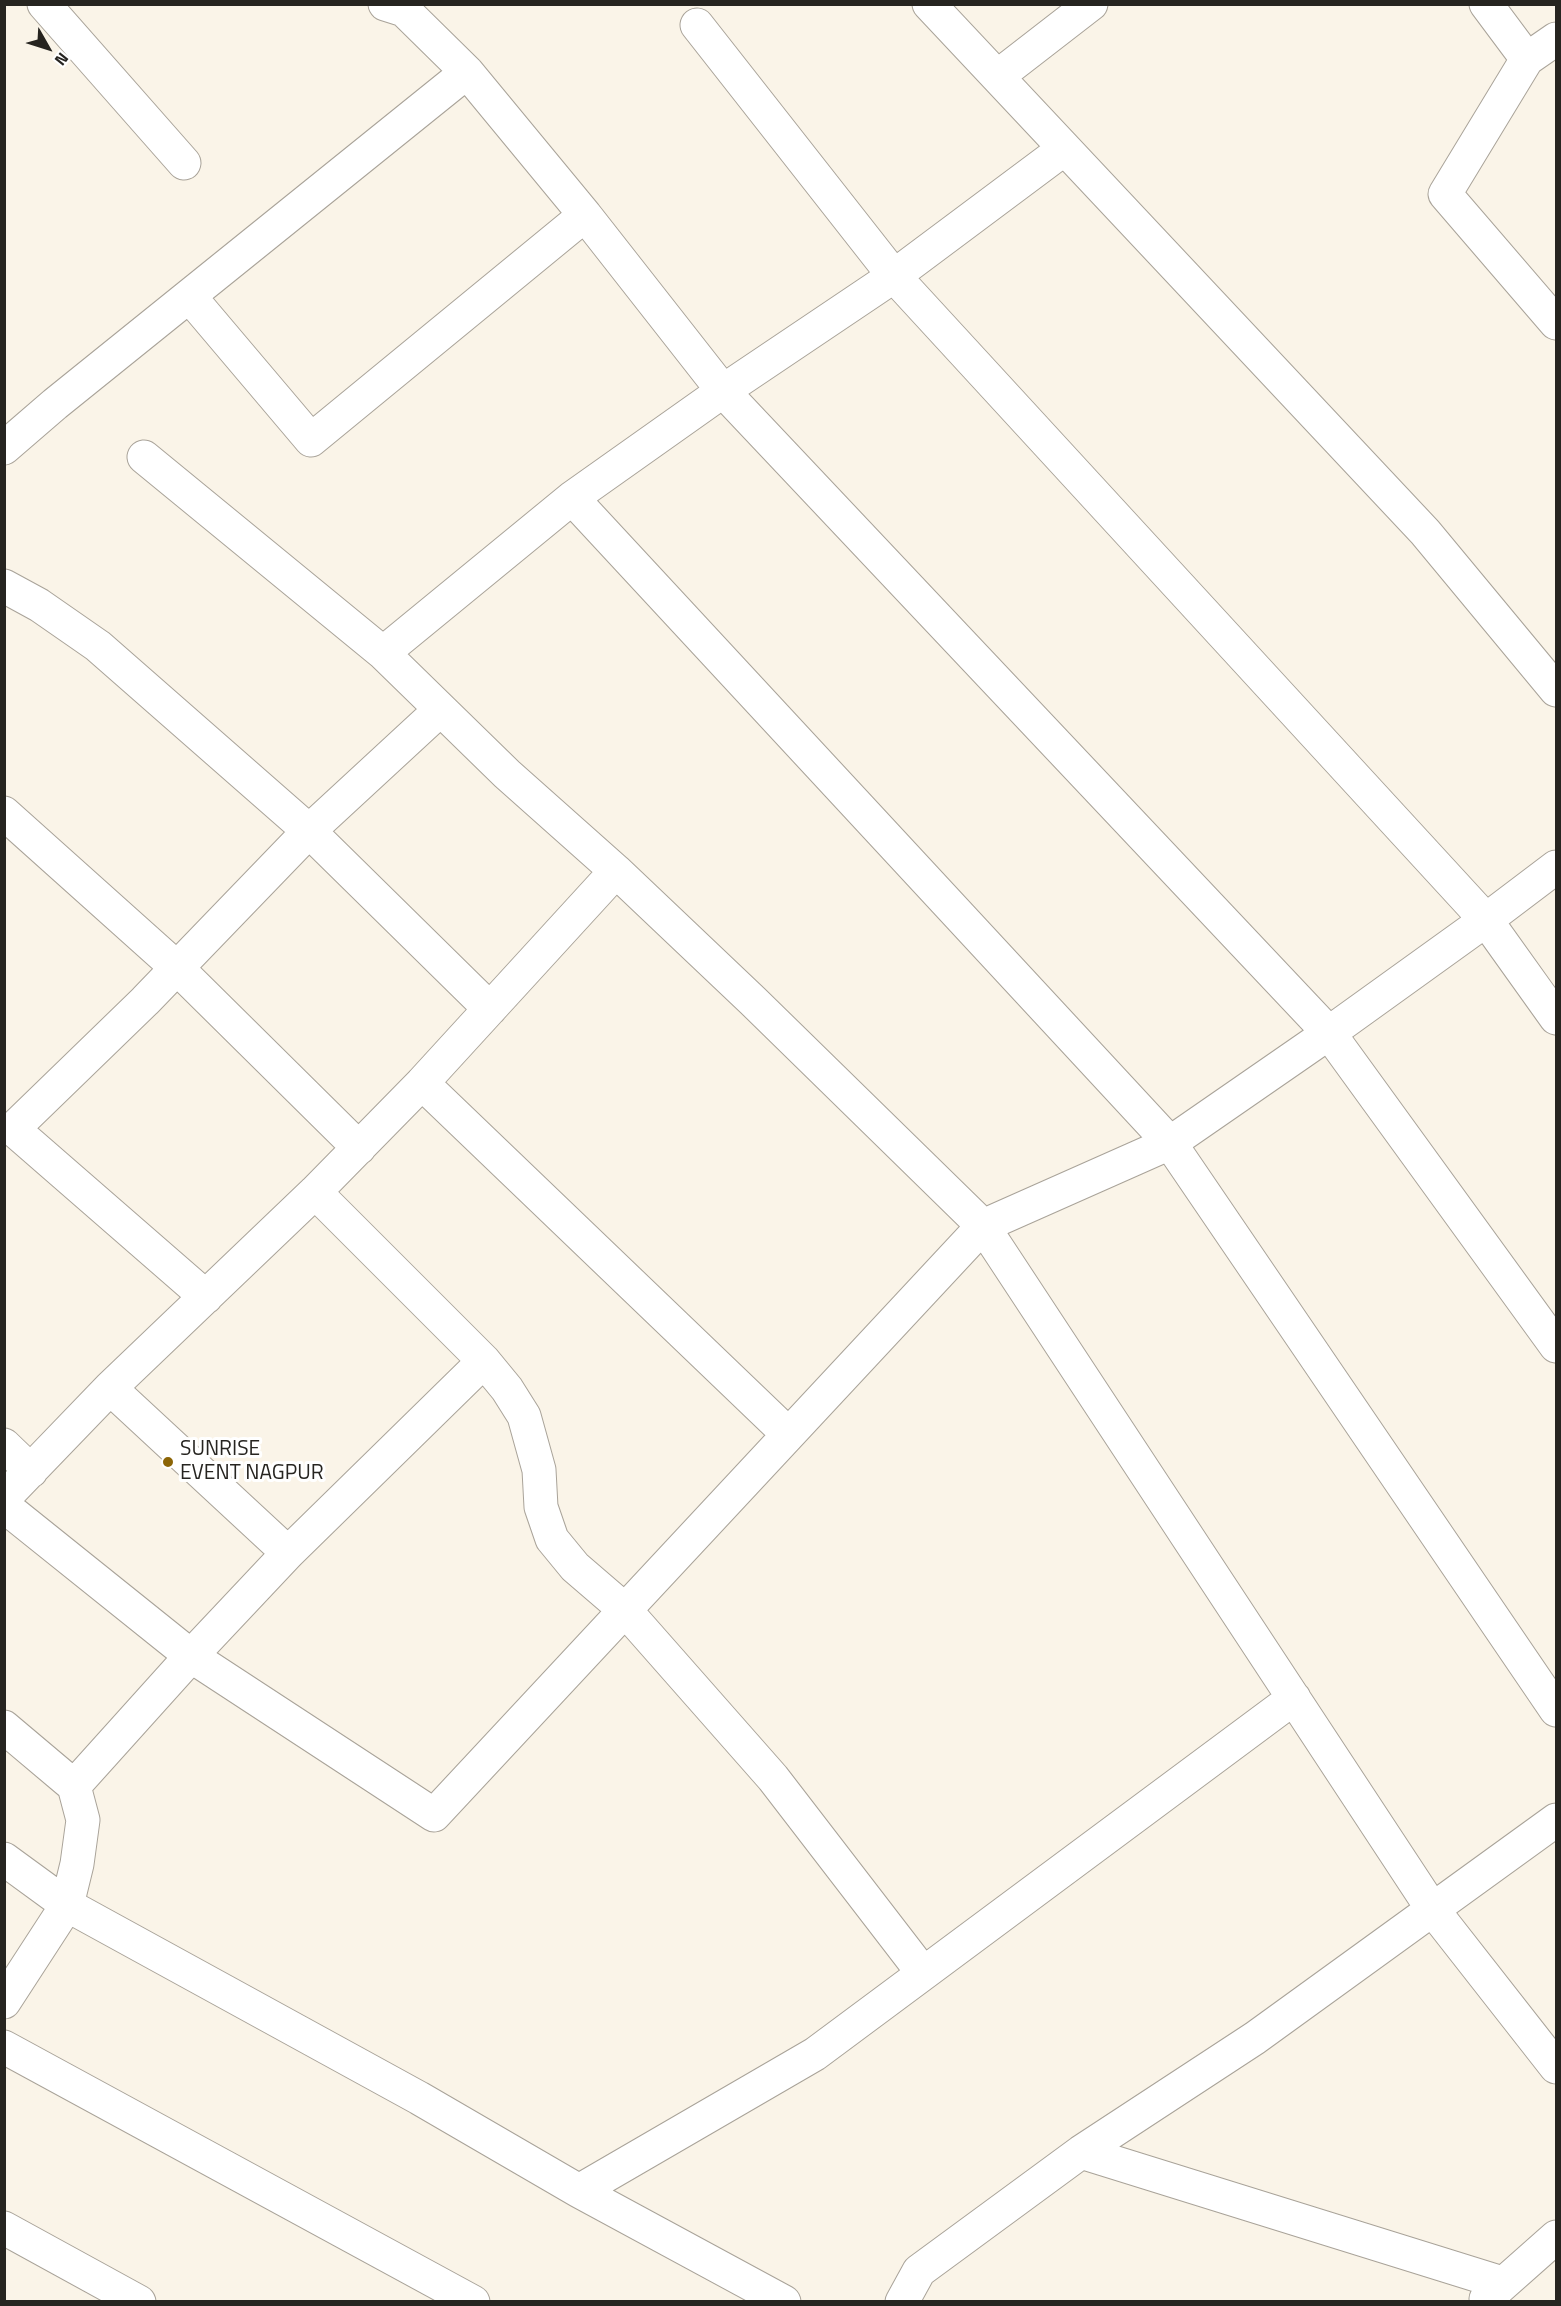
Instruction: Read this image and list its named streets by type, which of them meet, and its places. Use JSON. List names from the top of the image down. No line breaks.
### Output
{"places":["SUNRISE EVENT NAGPUR"],"north":"bottom right"}
